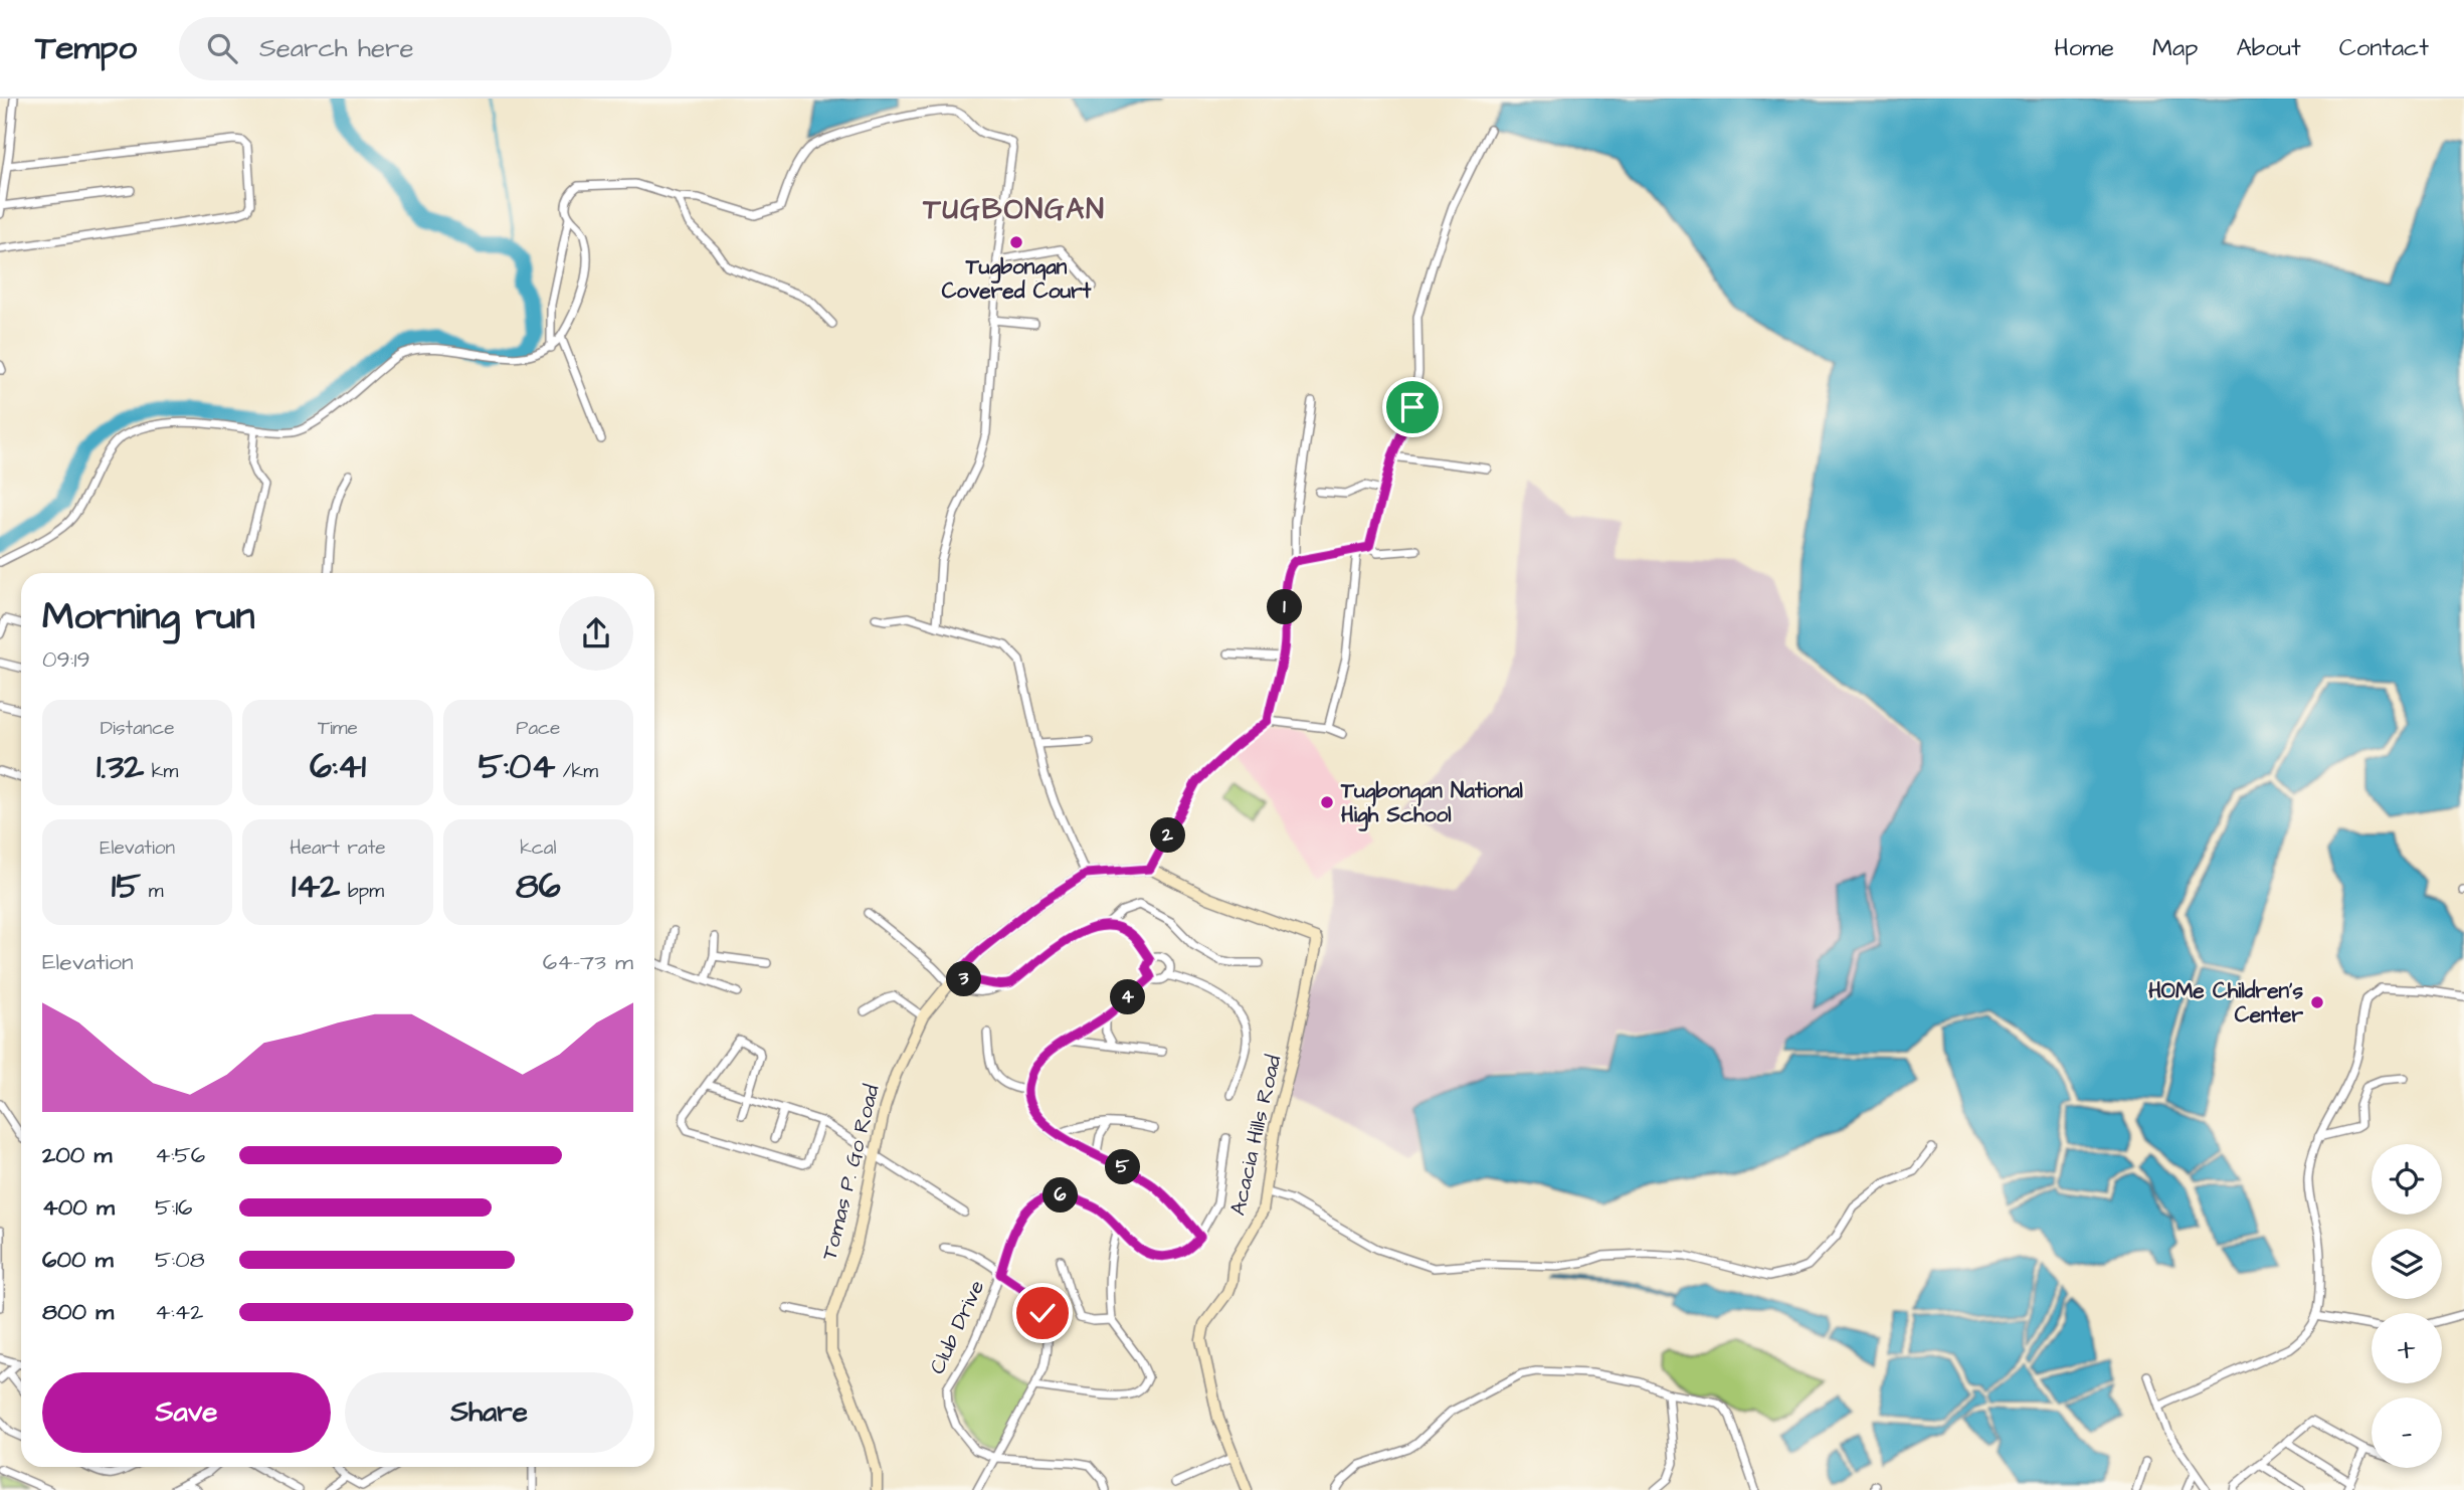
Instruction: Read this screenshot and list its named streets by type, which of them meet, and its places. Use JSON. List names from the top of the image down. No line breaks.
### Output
{"streets":{"street":["Acacia Hills Road","Tomas P. Go Road","Club Drive"]},"crossings":[["Acacia Hills Road","Tomas P. Go Road"]],"districts":["TUGBONGAN"],"places":["Tugbongan Covered Court","Tugbongan National High School","HOMe Children's Center"],"page":{"header":"Tempo","search":"Search here","nav":["Home","Map","About","Contact"],"heading":["Morning run","09:19"],"pins":["1","2","3","4","5","6"],"stats":[["Distance","1.32 km"],["Time","6:41"],["Pace","5:04 /km"],["Elevation","15 m"],["Heart rate","142 bpm"],["kcal","86"]],"chart":["Elevation","64–73 m"],"list":[{"name":"200 m","note":"4:56"},{"name":"400 m","note":"5:16"},{"name":"600 m","note":"5:08"},{"name":"800 m","note":"4:42"}],"map_buttons":["+","−"],"buttons":["Save","Share"]}}
